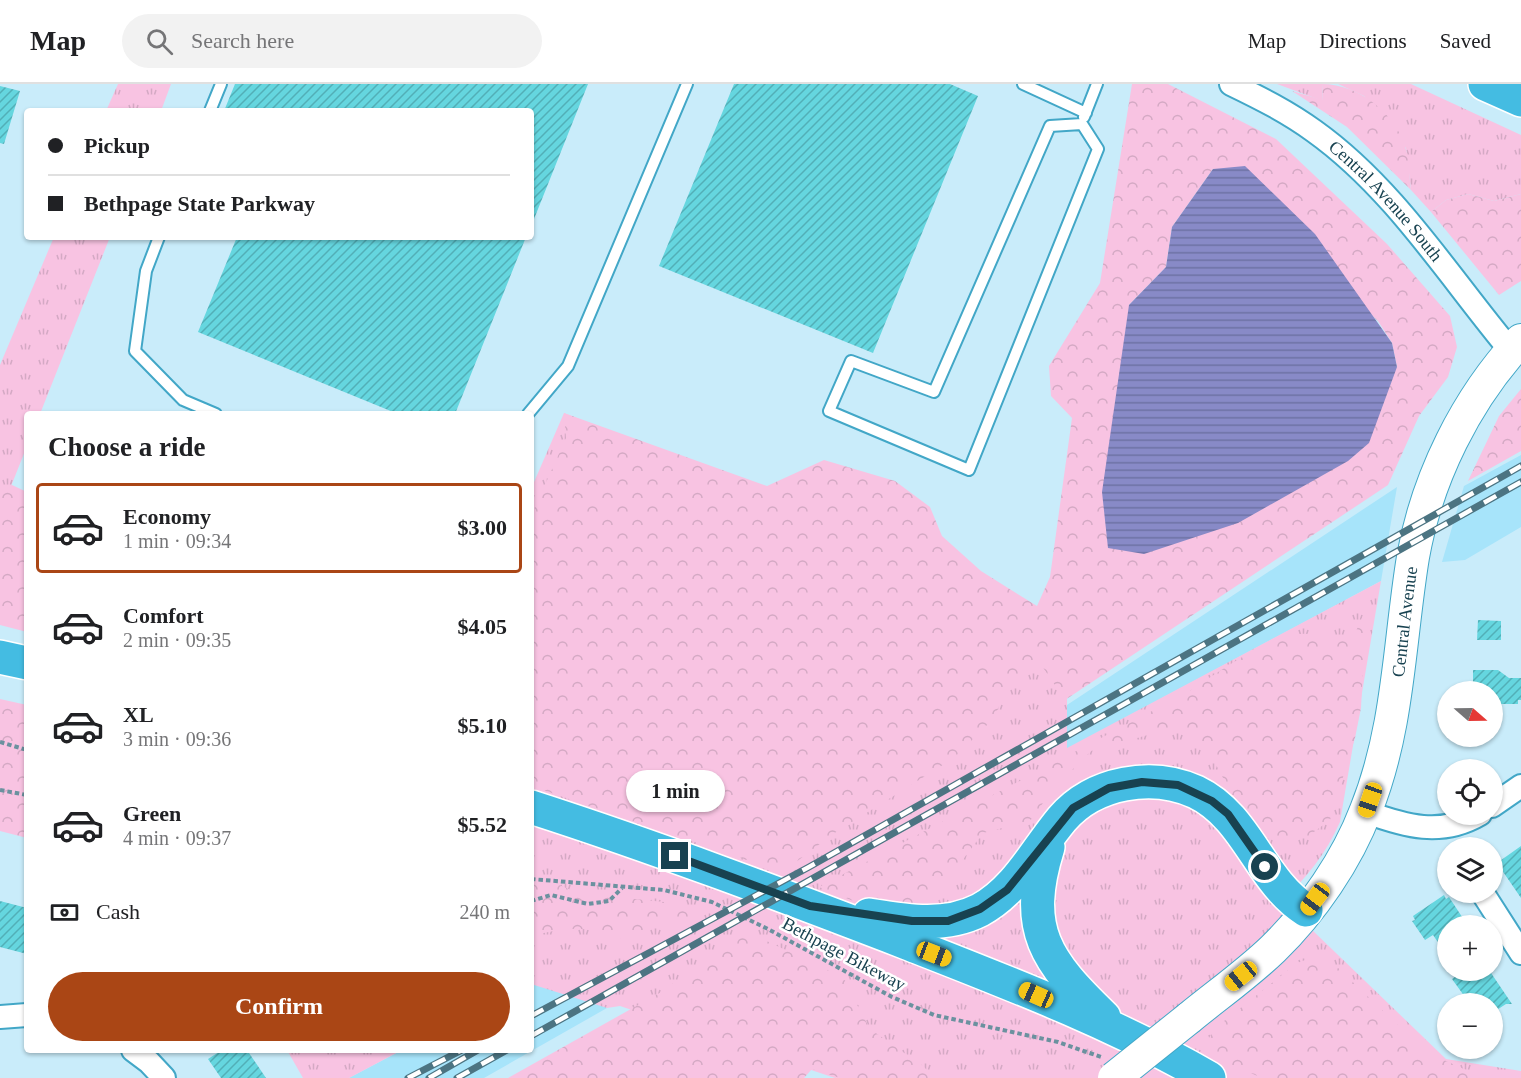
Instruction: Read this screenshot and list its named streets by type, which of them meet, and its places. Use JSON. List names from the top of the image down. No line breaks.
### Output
{"streets":{"main road":["Central Avenue"],"street":["Central Avenue South"],"path":["Bethpage Bikeway"]},"crossings":[["Central Avenue South","Central Avenue"],["Central Avenue","Bethpage Bikeway"]],"north":"right","page":{"header":"Map","search":"Search here","nav":["Map","Directions","Saved"],"banner":["Pickup","Bethpage State Parkway"],"heading":"Choose a ride","list":[{"name":"Economy","note":"1 min · 09:34","value":"$3.00"},{"name":"Comfort","note":"2 min · 09:35","value":"$4.05"},{"name":"XL","note":"3 min · 09:36","value":"$5.10"},{"name":"Green","note":"4 min · 09:37","value":"$5.52"}],"map_buttons":["+","−"],"bubble":"1 min","pay":["Cash","240 m"],"buttons":"Confirm"}}
